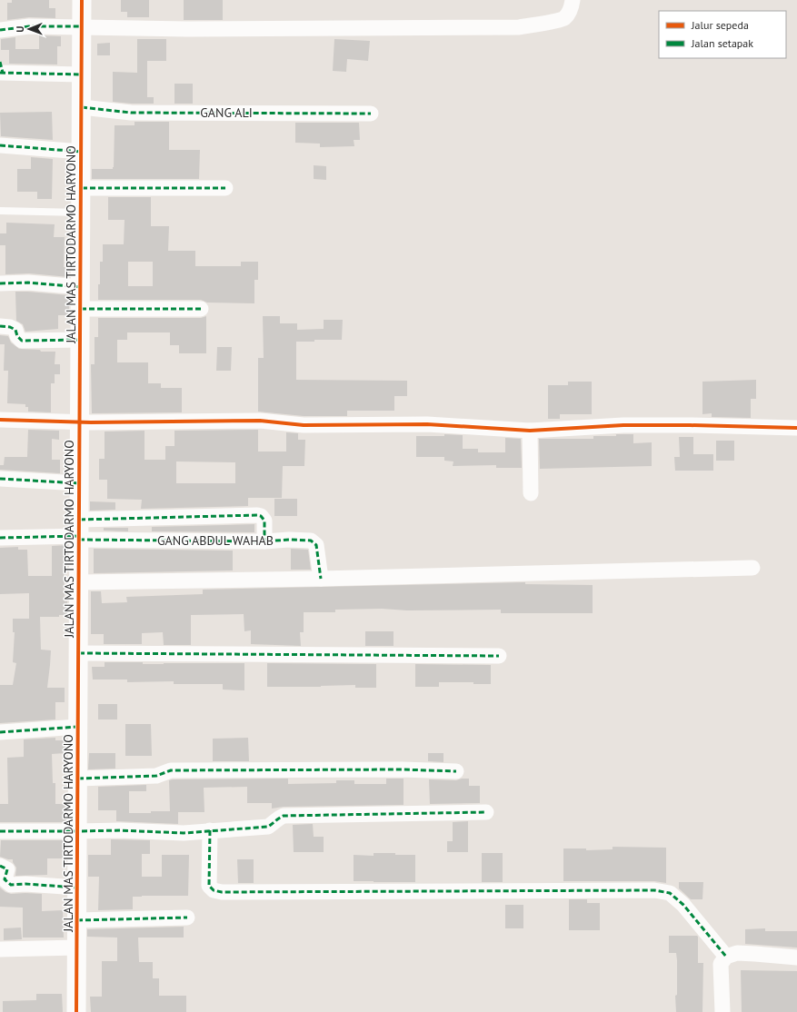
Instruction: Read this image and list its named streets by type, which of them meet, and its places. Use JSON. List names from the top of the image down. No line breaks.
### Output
{"streets":{"street":["GANG ALI","JALAN MAS TIRTODARMO HARYONO","GANG ABDUL WAHAB"]},"crossings":[["GANG ALI","JALAN MAS TIRTODARMO HARYONO"],["JALAN MAS TIRTODARMO HARYONO","GANG ABDUL WAHAB"]],"legend":["Jalur sepeda","Jalan setapak"],"north":"left"}
